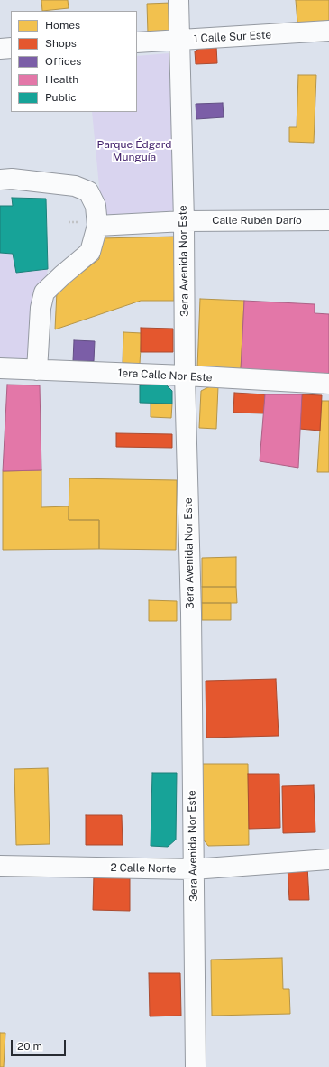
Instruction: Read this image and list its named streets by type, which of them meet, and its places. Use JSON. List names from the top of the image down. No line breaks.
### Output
{"streets":{"street":["1 Calle Sur Este","Calle Rubén Darío","3era Avenida Nor Este","1era Calle Nor Este","2 Calle Norte"]},"crossings":[["1 Calle Sur Este","3era Avenida Nor Este"],["Calle Rubén Darío","3era Avenida Nor Este"],["3era Avenida Nor Este","1era Calle Nor Este"],["3era Avenida Nor Este","2 Calle Norte"]],"parks":["Parque Édgard Munguía"],"legend":["Homes","Shops","Offices","Health","Public"],"scale_bar":"20 m"}
